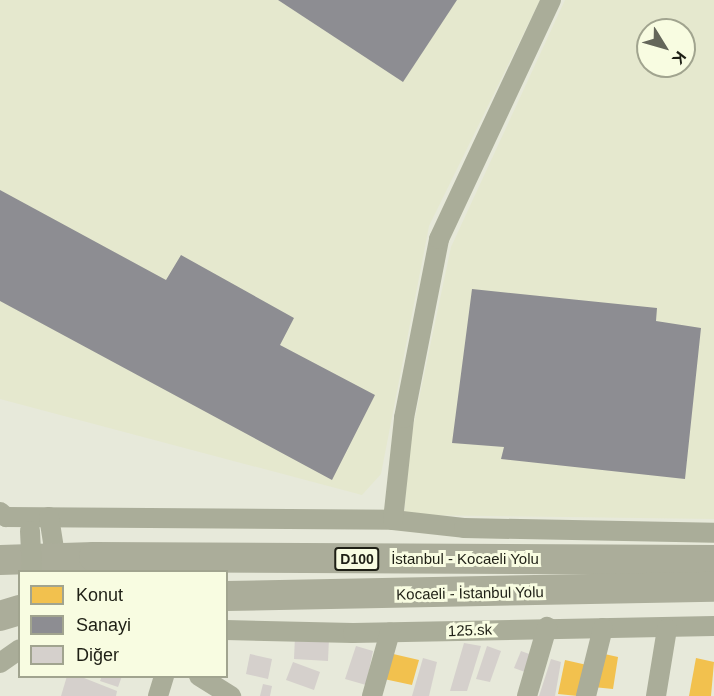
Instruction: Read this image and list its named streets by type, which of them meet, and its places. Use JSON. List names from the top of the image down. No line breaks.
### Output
{"streets":{"highway":["D100","İstanbul - Kocaeli Yolu","Kocaeli - İstanbul Yolu"],"street":["125.sk"]},"legend":["Konut","Sanayi","Diğer"],"north":"bottom right"}
